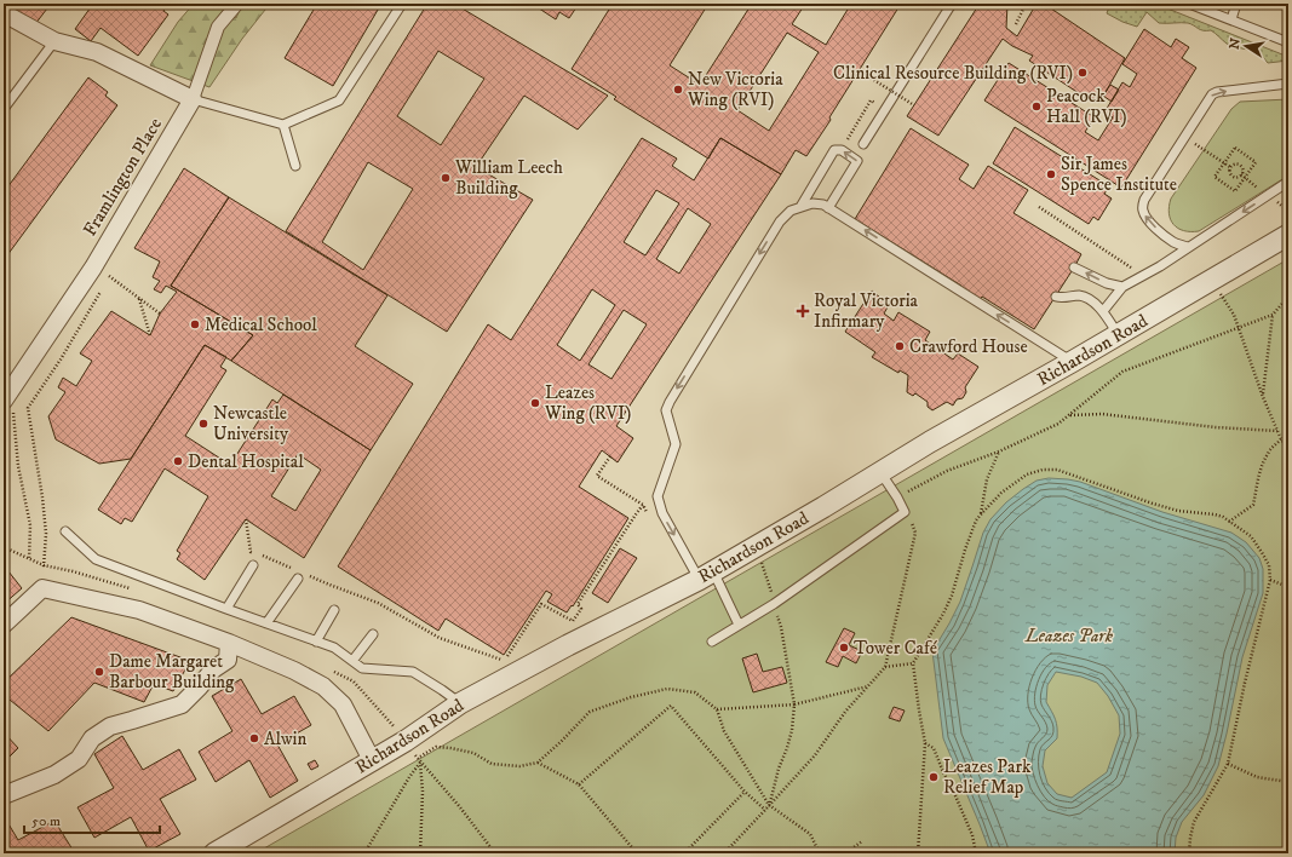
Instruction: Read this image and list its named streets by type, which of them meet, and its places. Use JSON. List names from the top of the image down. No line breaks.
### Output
{"streets":{"street":["Framlington Place","Richardson Road"]},"parks":["Leazes Park"],"places":{"other":["Clinical Resource Building (RVI)","New Victoria Wing (RVI)","Peacock Hall (RVI)","Sir James Spence Institute","William Leech Building","Medical School","Crawford House","Leazes Wing (RVI)","Newcastle University","Dental Hospital","Tower Café","Dame Margaret Barbour Building","Alwin","Leazes Park Relief Map"],"health":["Royal Victoria Infirmary"]},"scale_bar":"50 m","north":"left"}
